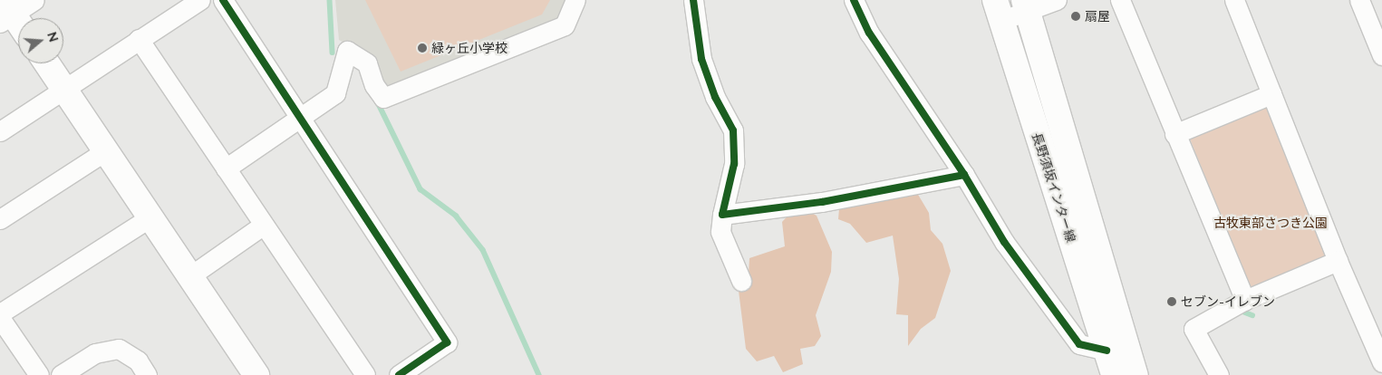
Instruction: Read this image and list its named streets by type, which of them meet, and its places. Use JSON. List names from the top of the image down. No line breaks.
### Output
{"streets":{"main road":["長野須坂インター線"]},"parks":["古牧東部さつき公園"],"places":["扇屋","緑ヶ丘小学校","セブン-イレブン"],"north":"right"}
